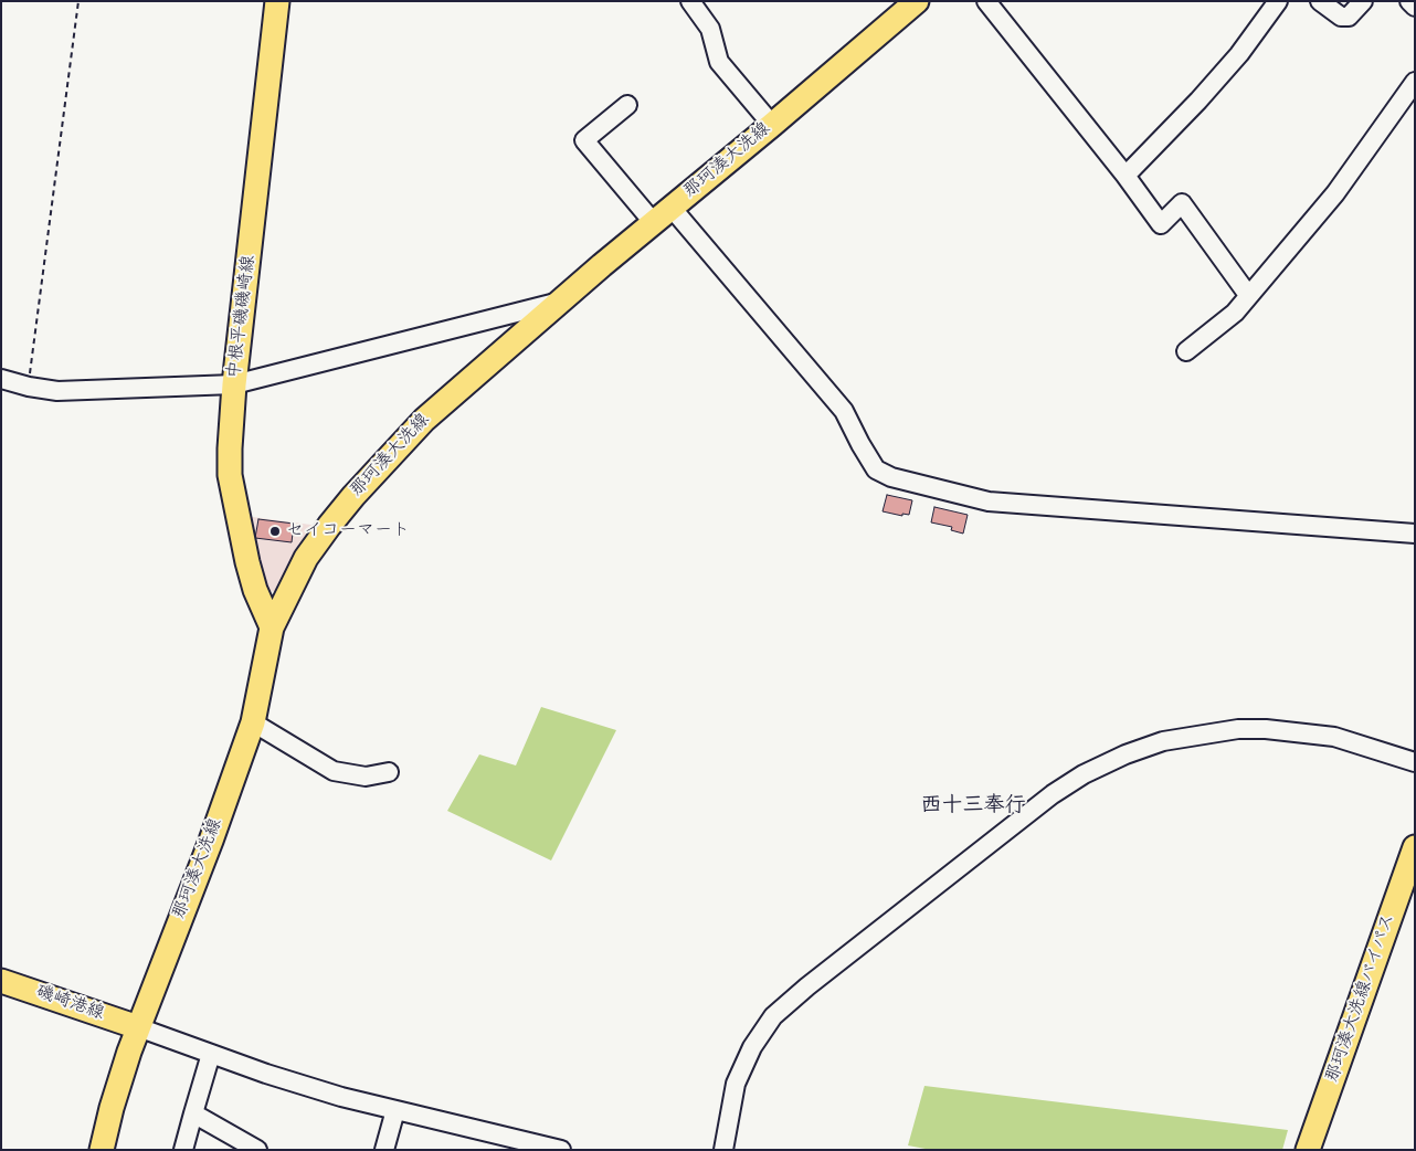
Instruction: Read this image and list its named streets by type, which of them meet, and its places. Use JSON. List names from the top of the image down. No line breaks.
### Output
{"streets":{"main road":["那珂湊大洗線","中根平磯磯崎線","那珂湊大洗線バイパス","磯崎港線"]},"crossings":[["那珂湊大洗線","中根平磯磯崎線"],["那珂湊大洗線","磯崎港線"]],"districts":["西十三奉行"],"places":["セイコーマート"]}
